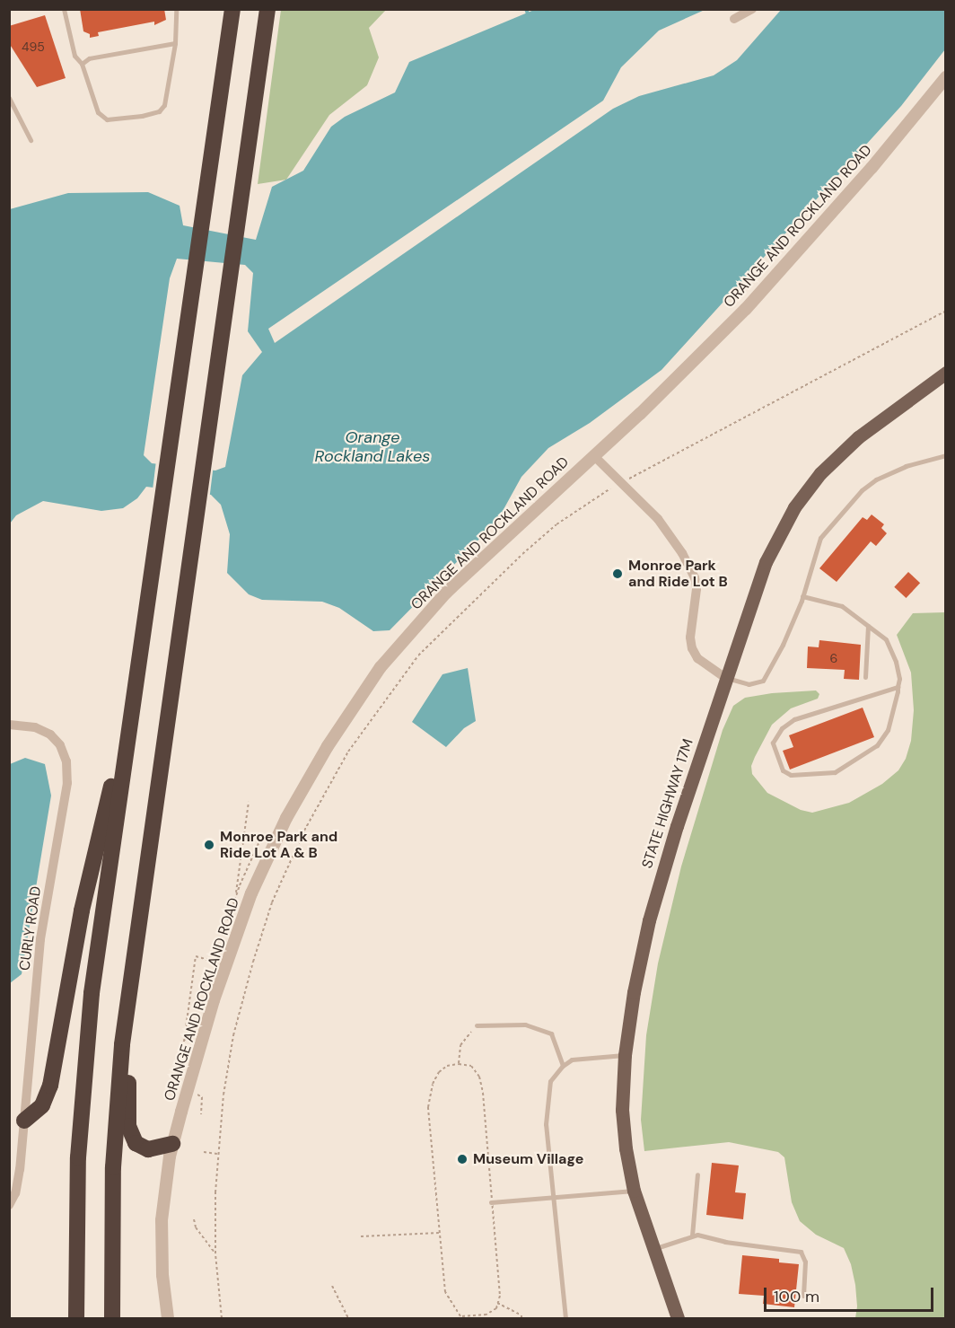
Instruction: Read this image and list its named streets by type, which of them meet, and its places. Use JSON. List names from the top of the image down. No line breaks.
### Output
{"streets":{"main road":["STATE HIGHWAY 17M"],"street":["ORANGE AND ROCKLAND ROAD","CURLY ROAD"]},"water":["Orange Rockland Lakes"],"places":["Monroe Park and Ride Lot B","Monroe Park and Ride Lot A & B","Museum Village"],"house_numbers":["495","6"],"scale_bar":"100 m"}
